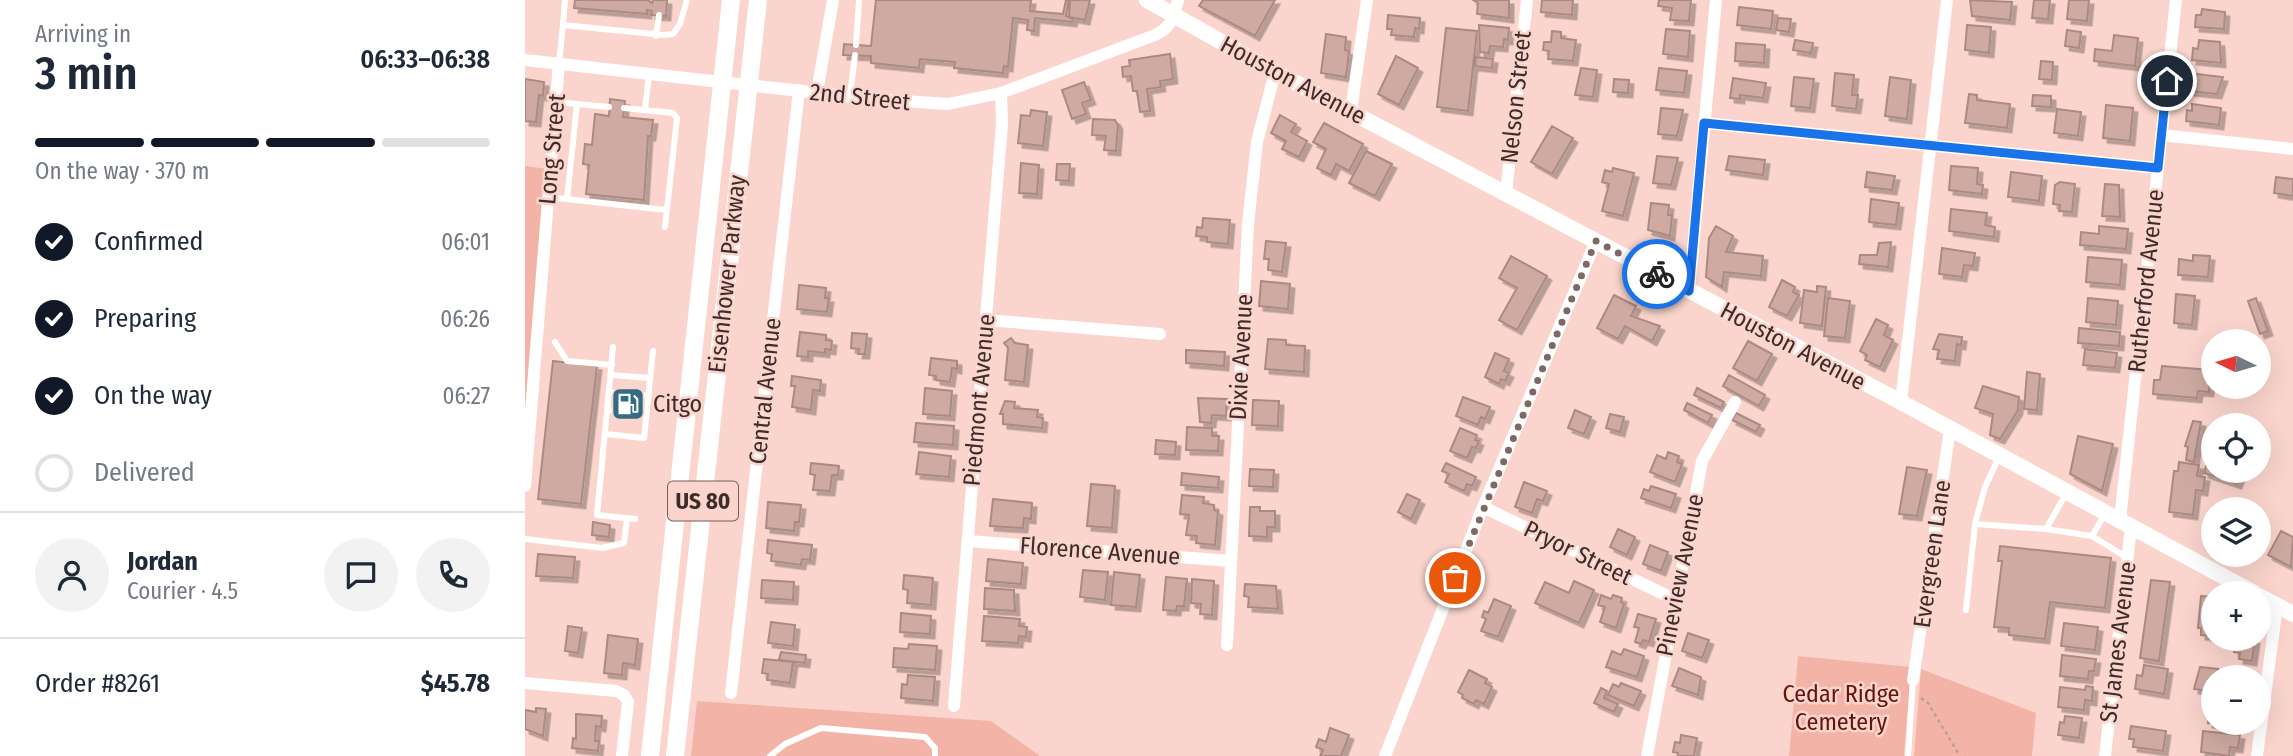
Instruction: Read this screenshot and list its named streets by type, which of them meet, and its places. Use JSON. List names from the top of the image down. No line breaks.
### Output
{"streets":{"main road":["Eisenhower Parkway","US 80"],"street":["Houston Avenue","2nd Street","Nelson Street","Long Street","Rutherford Avenue","Dixie Avenue","Central Avenue","Piedmont Avenue","Florence Avenue","Pryor Street","Evergreen Lane","Pineview Avenue","St James Avenue"]},"crossings":[["Houston Avenue","2nd Street"],["Houston Avenue","Nelson Street"],["Houston Avenue","Rutherford Avenue"],["Houston Avenue","Dixie Avenue"],["Houston Avenue","Evergreen Lane"],["Houston Avenue","St James Avenue"],["2nd Street","Long Street"],["2nd Street","Eisenhower Parkway"],["2nd Street","Central Avenue"],["2nd Street","Piedmont Avenue"],["Rutherford Avenue","St James Avenue"],["Dixie Avenue","Florence Avenue"],["Piedmont Avenue","Florence Avenue"],["Pryor Street","Pineview Avenue"]],"parks":["Cedar Ridge Cemetery"],"places":{"fuel station":["Citgo"]},"north":"left","page":{"heading":["3 min","Arriving in","06:33–06:38"],"panel":["Jordan","Courier · 4.5","Order #8261","$45.78"],"bar":"On the way · 370 m","list":[["Confirmed","06:01"],["Preparing","06:26"],["On the way","06:27"],"Delivered"],"map_buttons":["+","−"]}}
